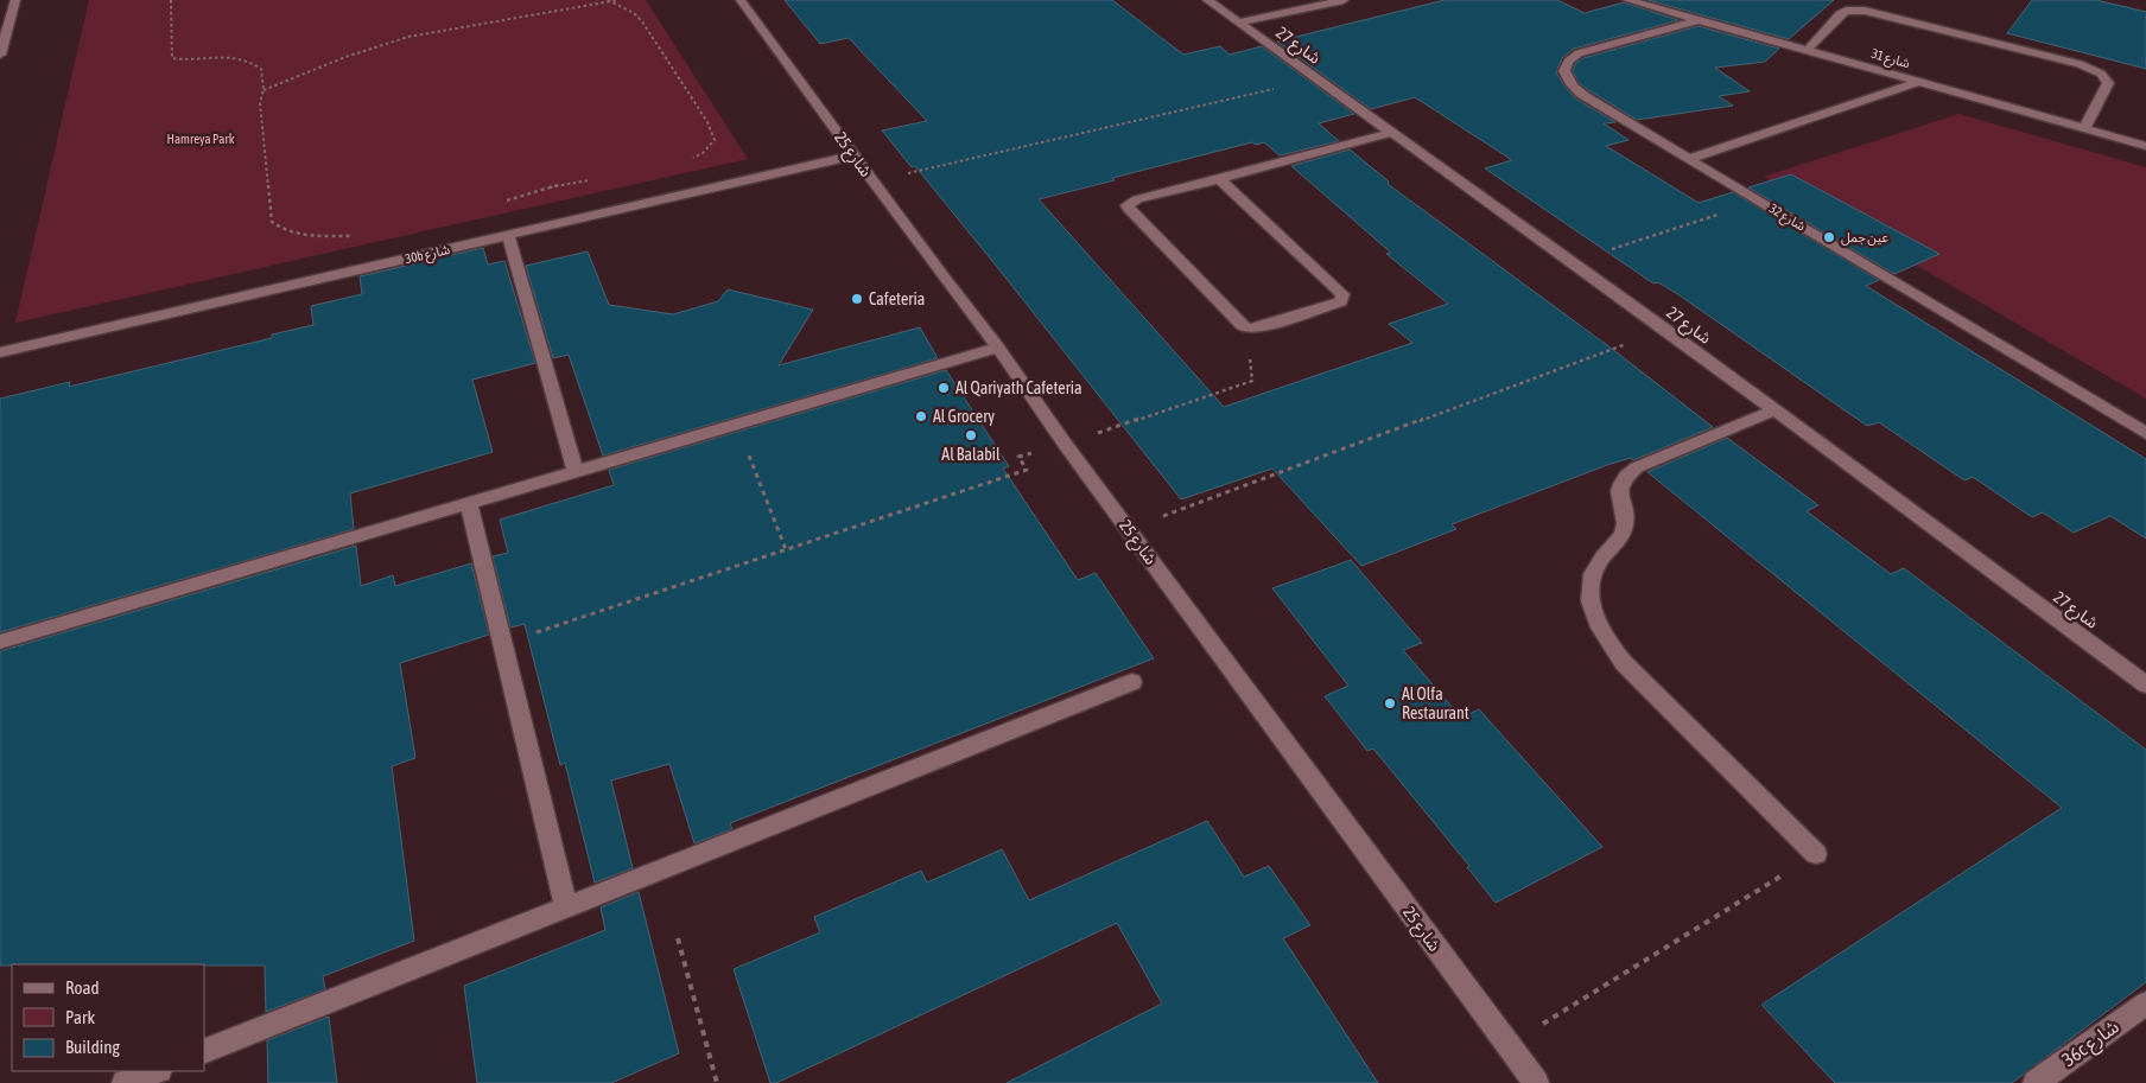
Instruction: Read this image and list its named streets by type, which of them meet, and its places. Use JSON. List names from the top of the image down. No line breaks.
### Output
{"streets":{"street":["شارع 27","شارع 31","شارع 25","شارع 32","30b شارع","36c شارع"]},"crossings":[["شارع 31","شارع 32"],["شارع 25","30b شارع"]],"parks":["Hamreya Park"],"places":["عين جمل","Cafeteria","Al Qariyath Cafeteria","Al Grocery","Al Balabil","Al Olfa Restaurant"],"legend":["Road","Park","Building"]}
